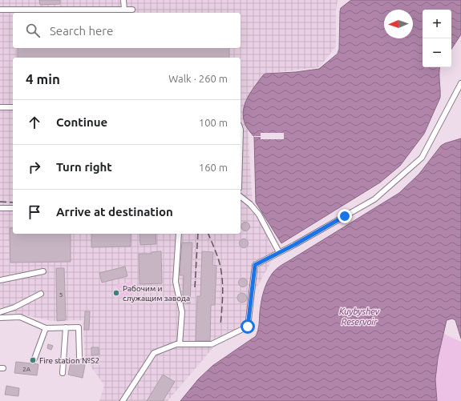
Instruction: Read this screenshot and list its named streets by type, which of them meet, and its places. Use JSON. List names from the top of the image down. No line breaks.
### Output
{"water":["Kuybyshev Reservoir"],"places":["Рабочим и служащим завода","Fire station №52"],"house_numbers":["5","2А"],"north":"left","page":{"map_buttons":["+","−"],"search":"Search here","heading":["4 min","Walk · 260 m"],"list":[["Continue","100 m"],["Turn right","160 m"],"Arrive at destination"]}}
